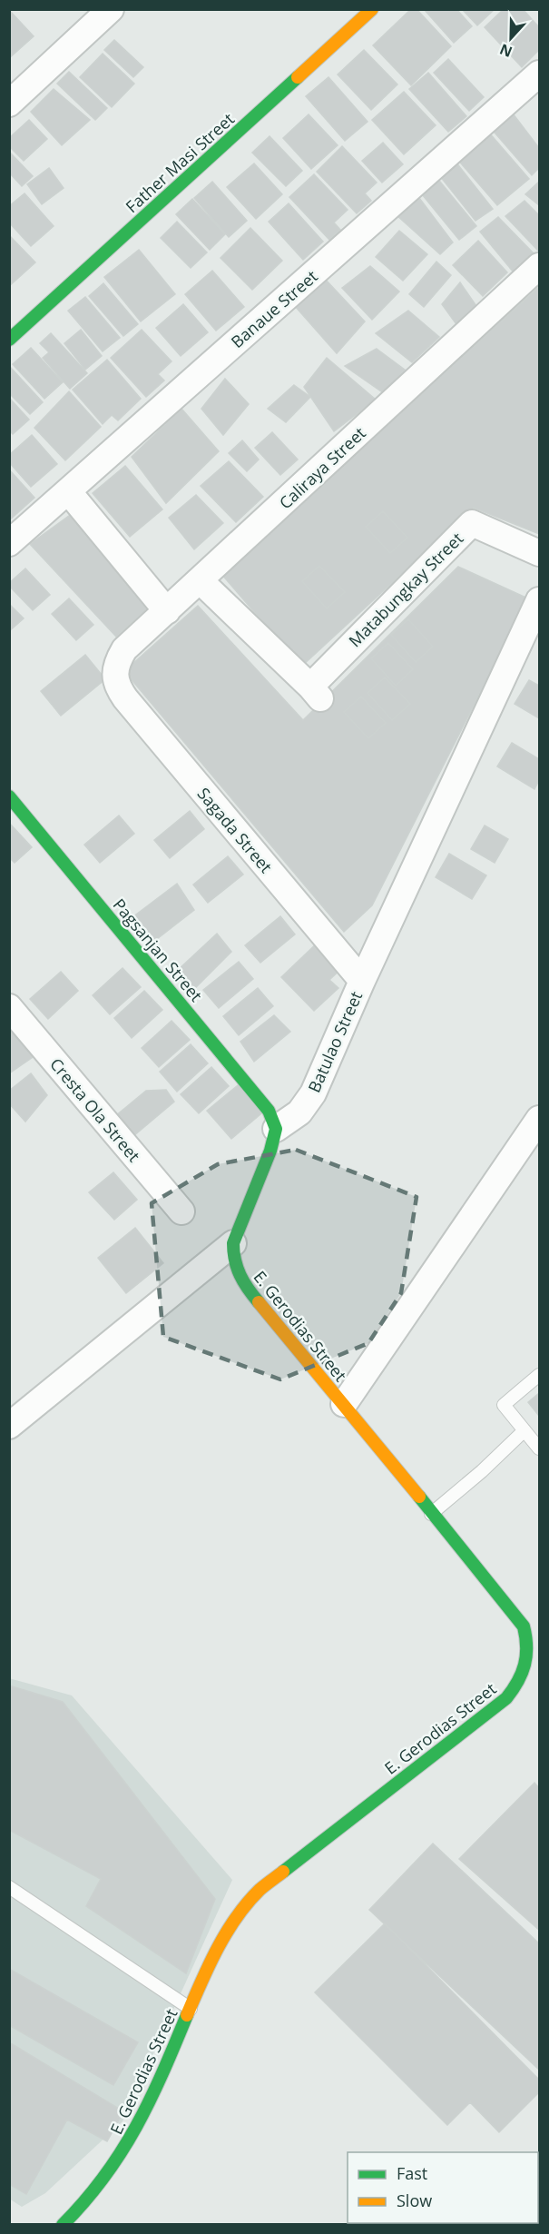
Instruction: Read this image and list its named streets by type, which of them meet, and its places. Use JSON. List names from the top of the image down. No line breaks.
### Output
{"streets":{"street":["Father Masi Street","Banaue Street","Caliraya Street","Matabungkay Street","Sagada Street","Pagsanjan Street","Batulao Street","Cresta Ola Street","E. Gerodias Street"]},"crossings":[["Caliraya Street","Matabungkay Street"],["Caliraya Street","Sagada Street"],["Sagada Street","Batulao Street"],["Pagsanjan Street","Batulao Street"]],"legend":["Fast","Slow"],"north":"bottom"}
